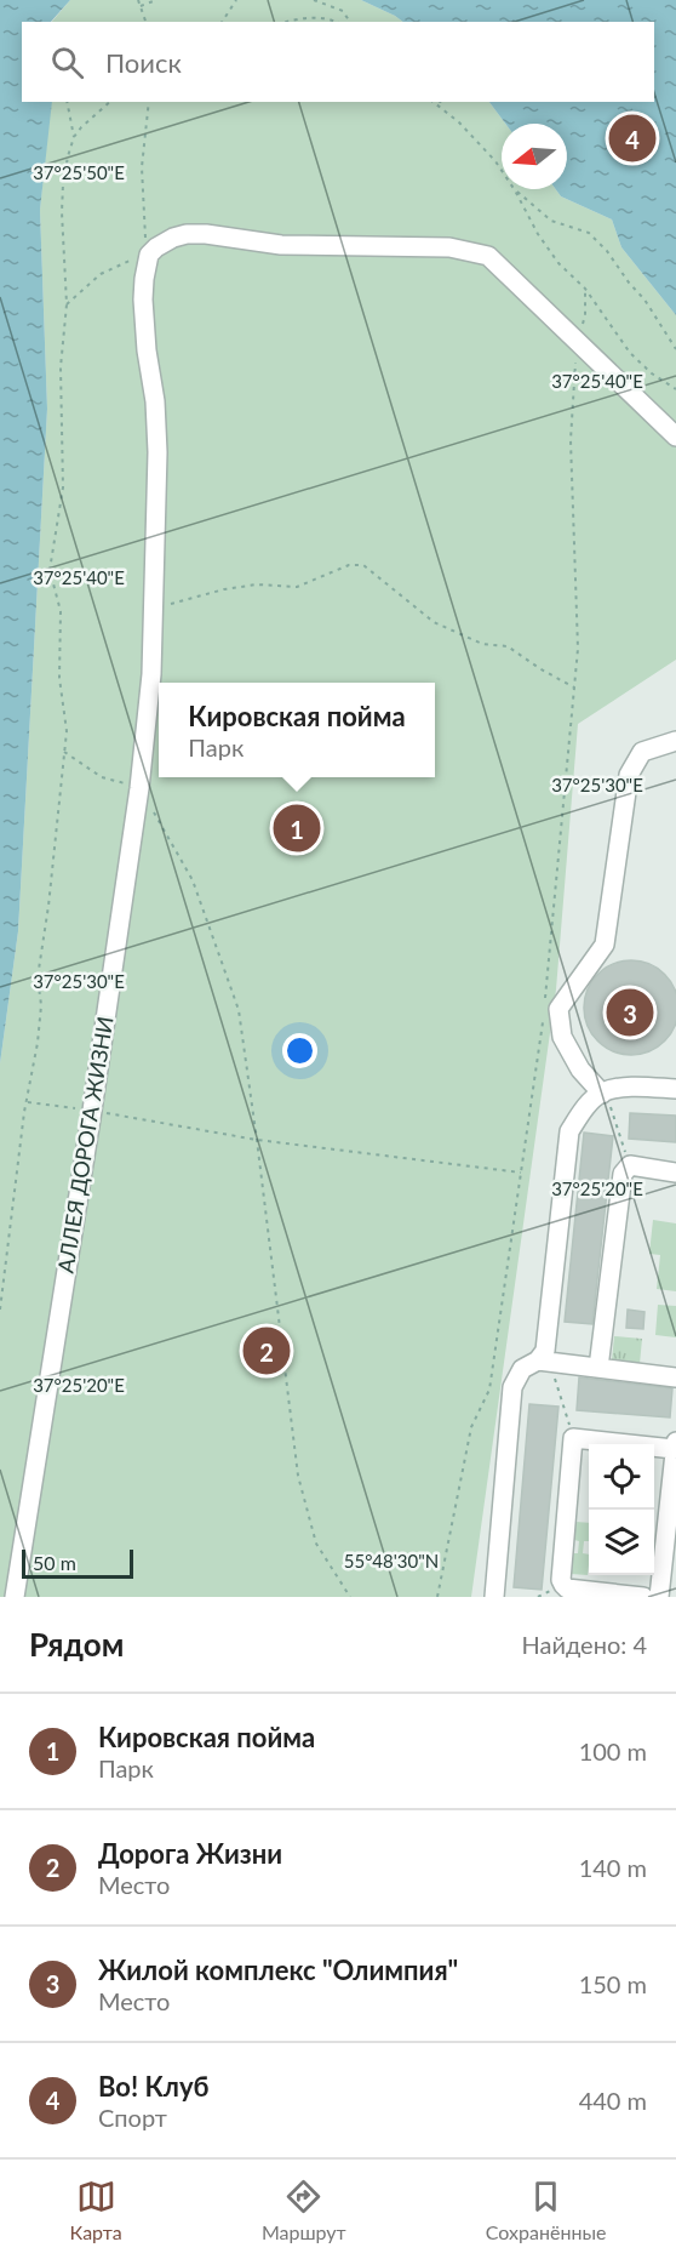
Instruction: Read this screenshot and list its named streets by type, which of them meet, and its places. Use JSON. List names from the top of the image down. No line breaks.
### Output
{"streets":{"street":["АЛЛЕЯ ДОРОГА ЖИЗНИ"]},"scale_bar":"50 m","north":"left","page":{"search":"Поиск","pins":["4","1","3","2"],"popup":["Кировская пойма","Парк"],"scale":"50 m","heading":["Рядом","Найдено: 4"],"list":[{"mark":"1","name":"Кировская пойма","note":"Парк","value":"100 m"},{"mark":"2","name":"Дорога Жизни","note":"Место","value":"140 m"},{"mark":"3","name":"Жилой комплекс \"Олимпия\"","note":"Место","value":"150 m"},{"mark":"4","name":"Во! Клуб","note":"Спорт","value":"440 m"}],"nav":["Карта","Маршрут","Сохранённые"]},"coordinates":["37°25'50\"E","37°25'40\"E","37°25'30\"E","37°25'20\"E","55°48'30\"N"]}
